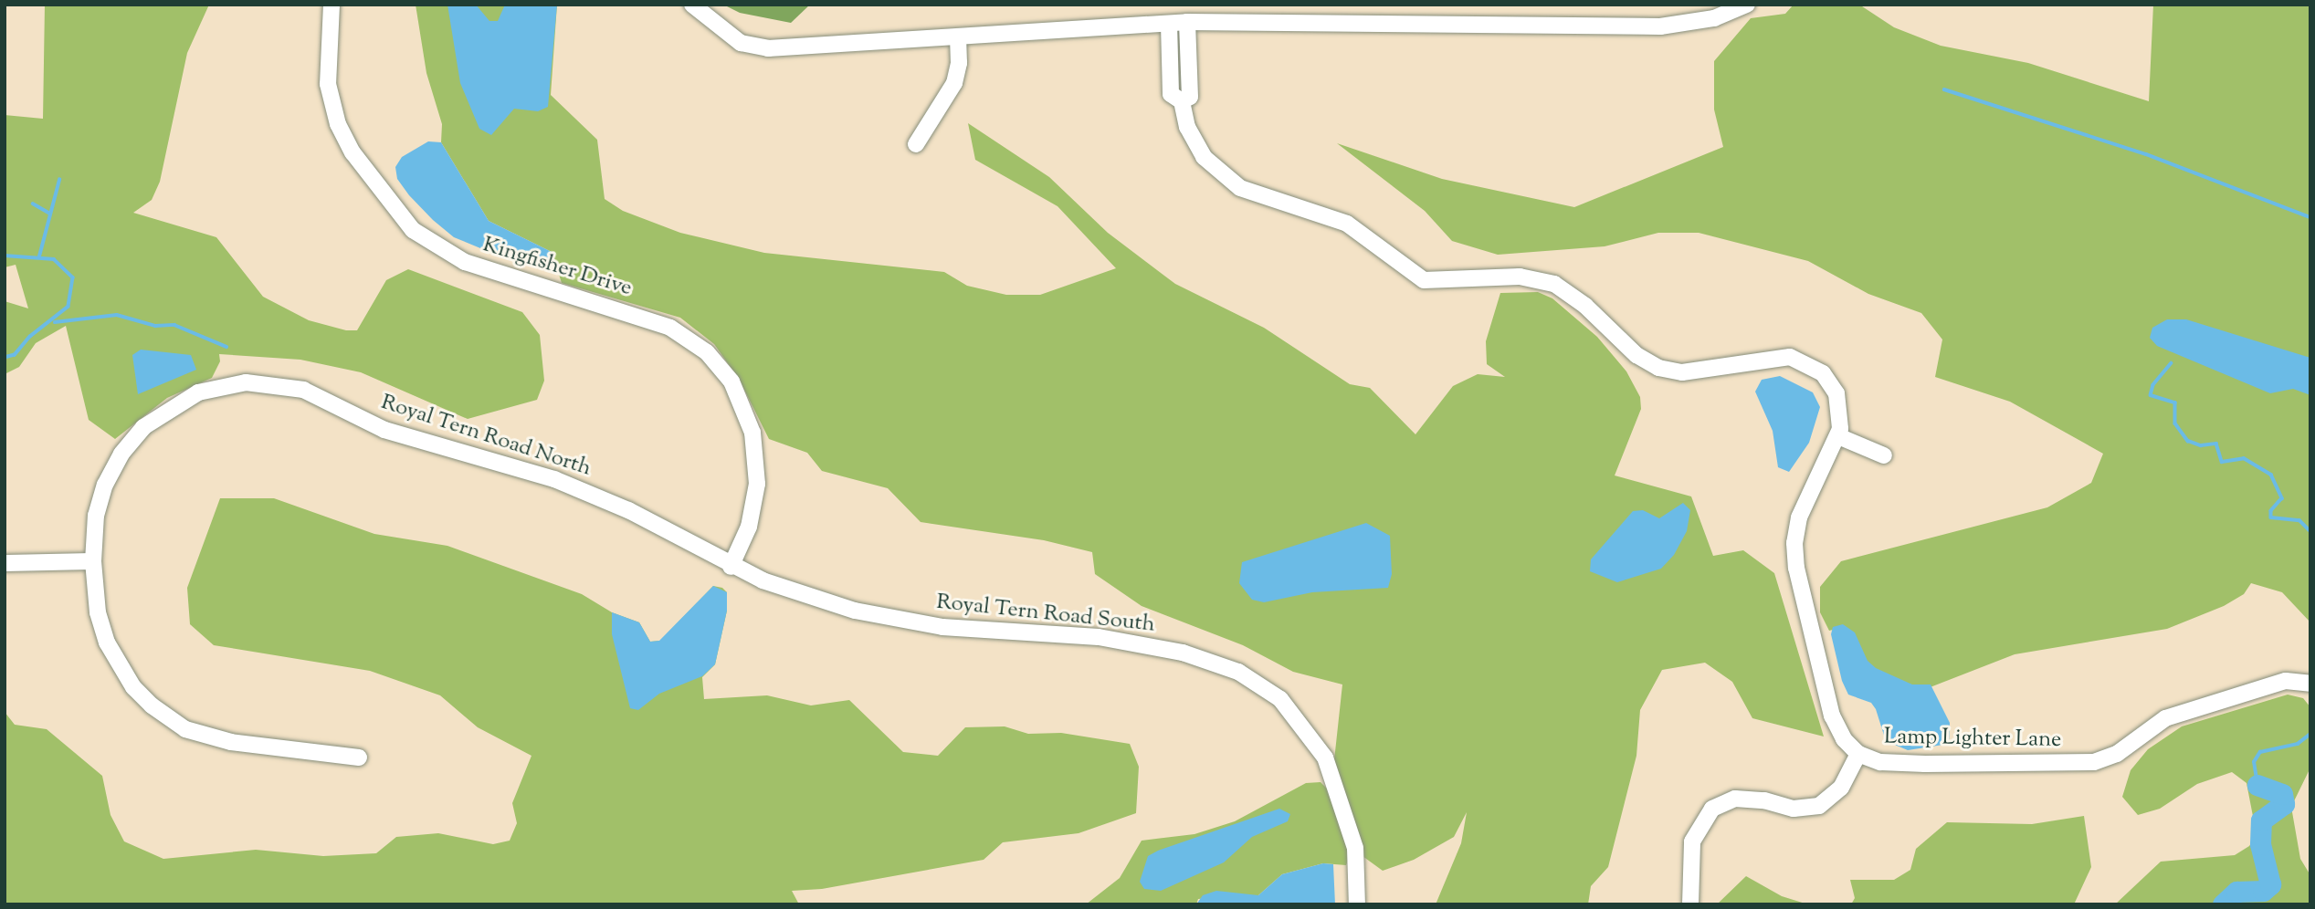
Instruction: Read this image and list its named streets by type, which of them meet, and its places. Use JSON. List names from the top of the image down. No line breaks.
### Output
{"streets":{"street":["Kingfisher Drive","Royal Tern Road North","Royal Tern Road South","Lamp Lighter Lane"]},"crossings":[["Kingfisher Drive","Royal Tern Road North"],["Kingfisher Drive","Royal Tern Road South"],["Royal Tern Road North","Royal Tern Road South"]]}
